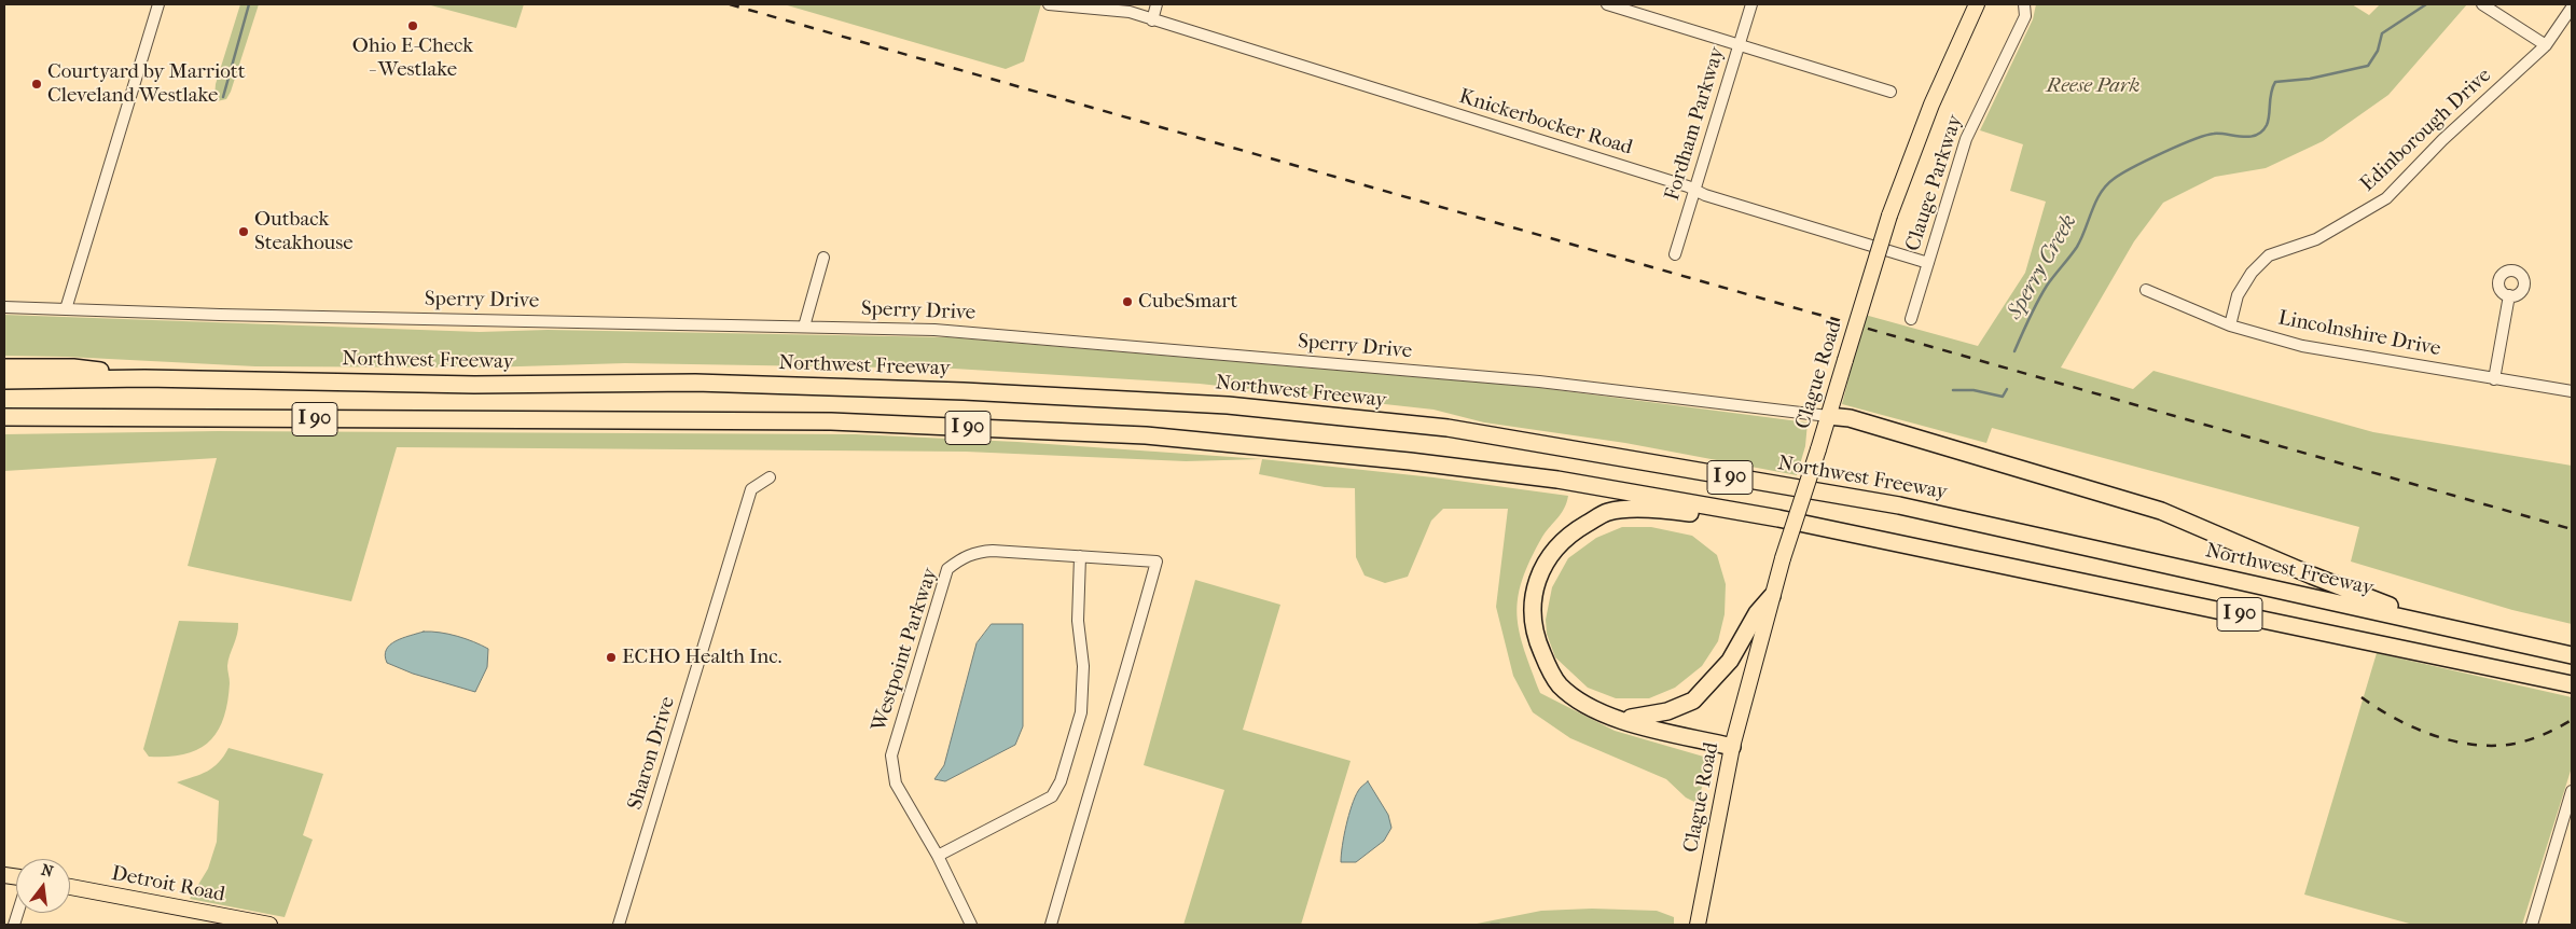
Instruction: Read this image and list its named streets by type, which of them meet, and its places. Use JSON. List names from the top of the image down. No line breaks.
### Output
{"streets":{"highway":["Northwest Freeway","I 90"],"main road":["Clague Road","Detroit Road"],"street":["Knickerbocker Road","Fordham Parkway","Edinborough Drive","Clauge Parkway","Sperry Drive","Lincolnshire Drive","Westpoint Parkway","Sharon Drive"]},"crossings":[["Knickerbocker Road","Fordham Parkway"],["Knickerbocker Road","Clauge Parkway"],["Edinborough Drive","Lincolnshire Drive"],["Sperry Drive","Clague Road"]],"water":["Sperry Creek"],"parks":["Reese Park"],"places":["Ohio E-Check - Westlake","Courtyard by Marriott Cleveland Westlake","Outback Steakhouse","CubeSmart","ECHO Health Inc."],"north":"top"}
